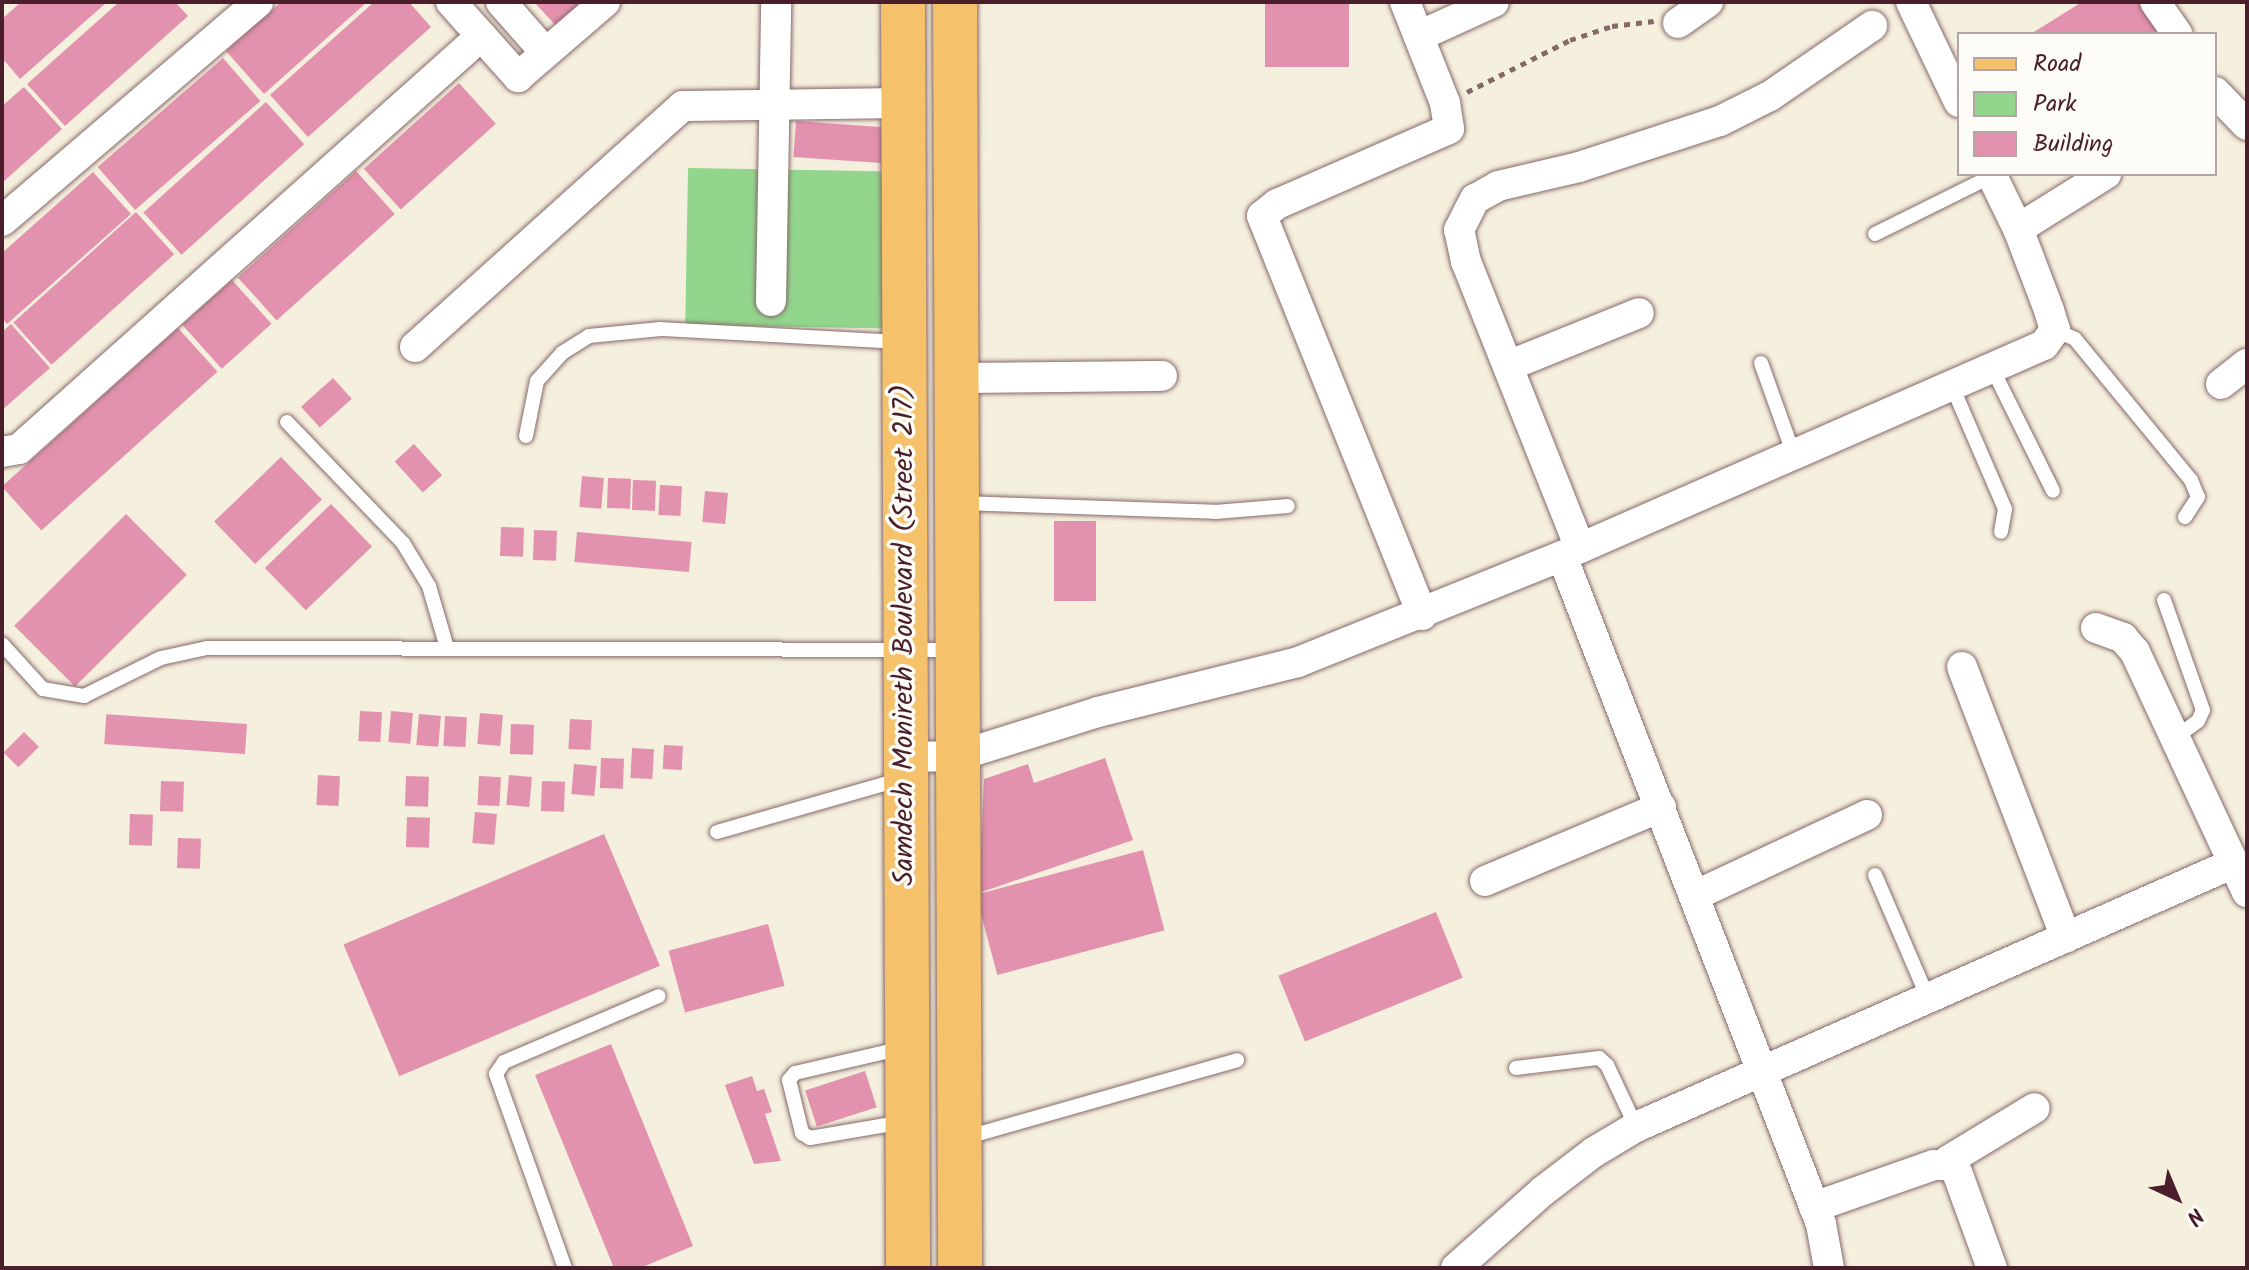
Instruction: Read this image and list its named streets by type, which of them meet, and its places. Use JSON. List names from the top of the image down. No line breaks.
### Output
{"streets":{"main road":["Samdech Monireth Boulevard (Street 217)"]},"legend":["Road","Park","Building"],"north":"bottom right"}
